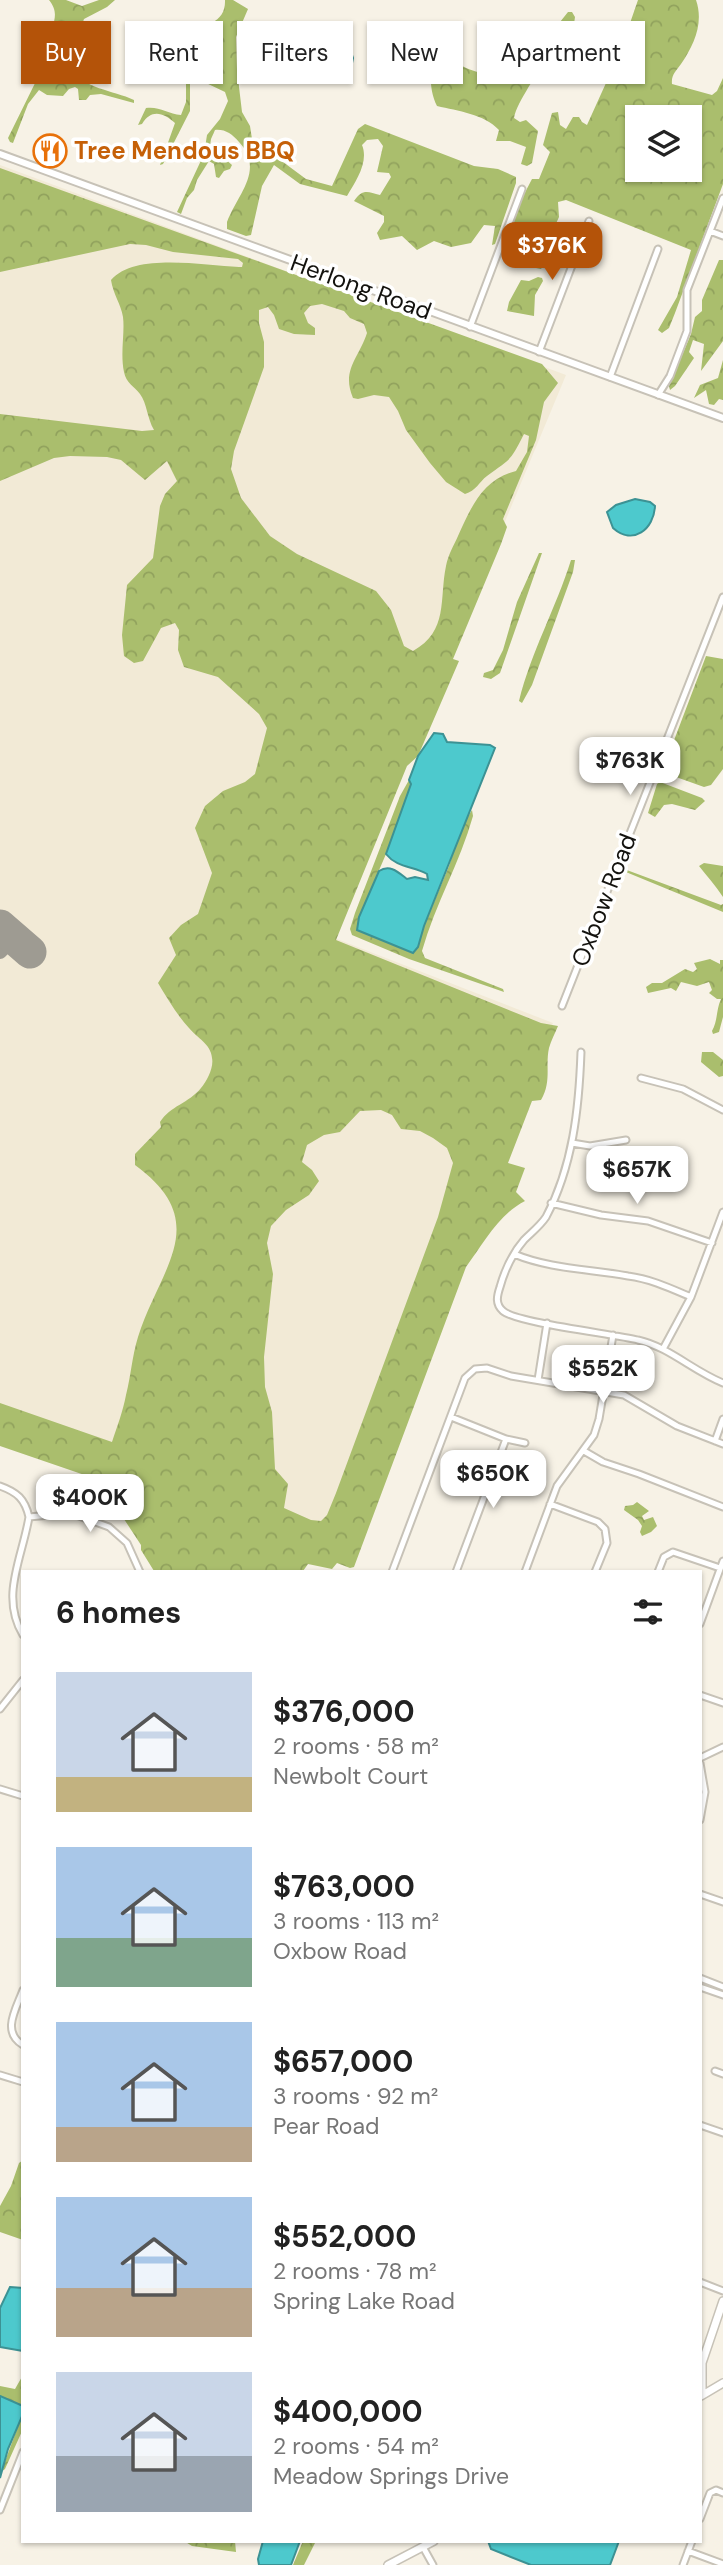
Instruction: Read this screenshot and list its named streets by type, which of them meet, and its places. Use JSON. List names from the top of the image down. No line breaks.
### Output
{"streets":{"street":["Herlong Road","Oxbow Road"]},"places":{"restaurant":["Tree Mendous BBQ"]},"page":{"chip":["Buy","Rent","Filters","New","Apartment"],"price":["$376K","$763K","$657K","$552K","$650K","$400K"],"heading":"6 homes","list":[{"name":"$376,000","note":"2 rooms · 58 m² · Newbolt Court"},{"name":"$763,000","note":"3 rooms · 113 m² · Oxbow Road"},{"name":"$657,000","note":"3 rooms · 92 m² · Pear Road"},{"name":"$552,000","note":"2 rooms · 78 m² · Spring Lake Road"},{"name":"$400,000","note":"2 rooms · 54 m² · Meadow Springs Drive"}]}}
